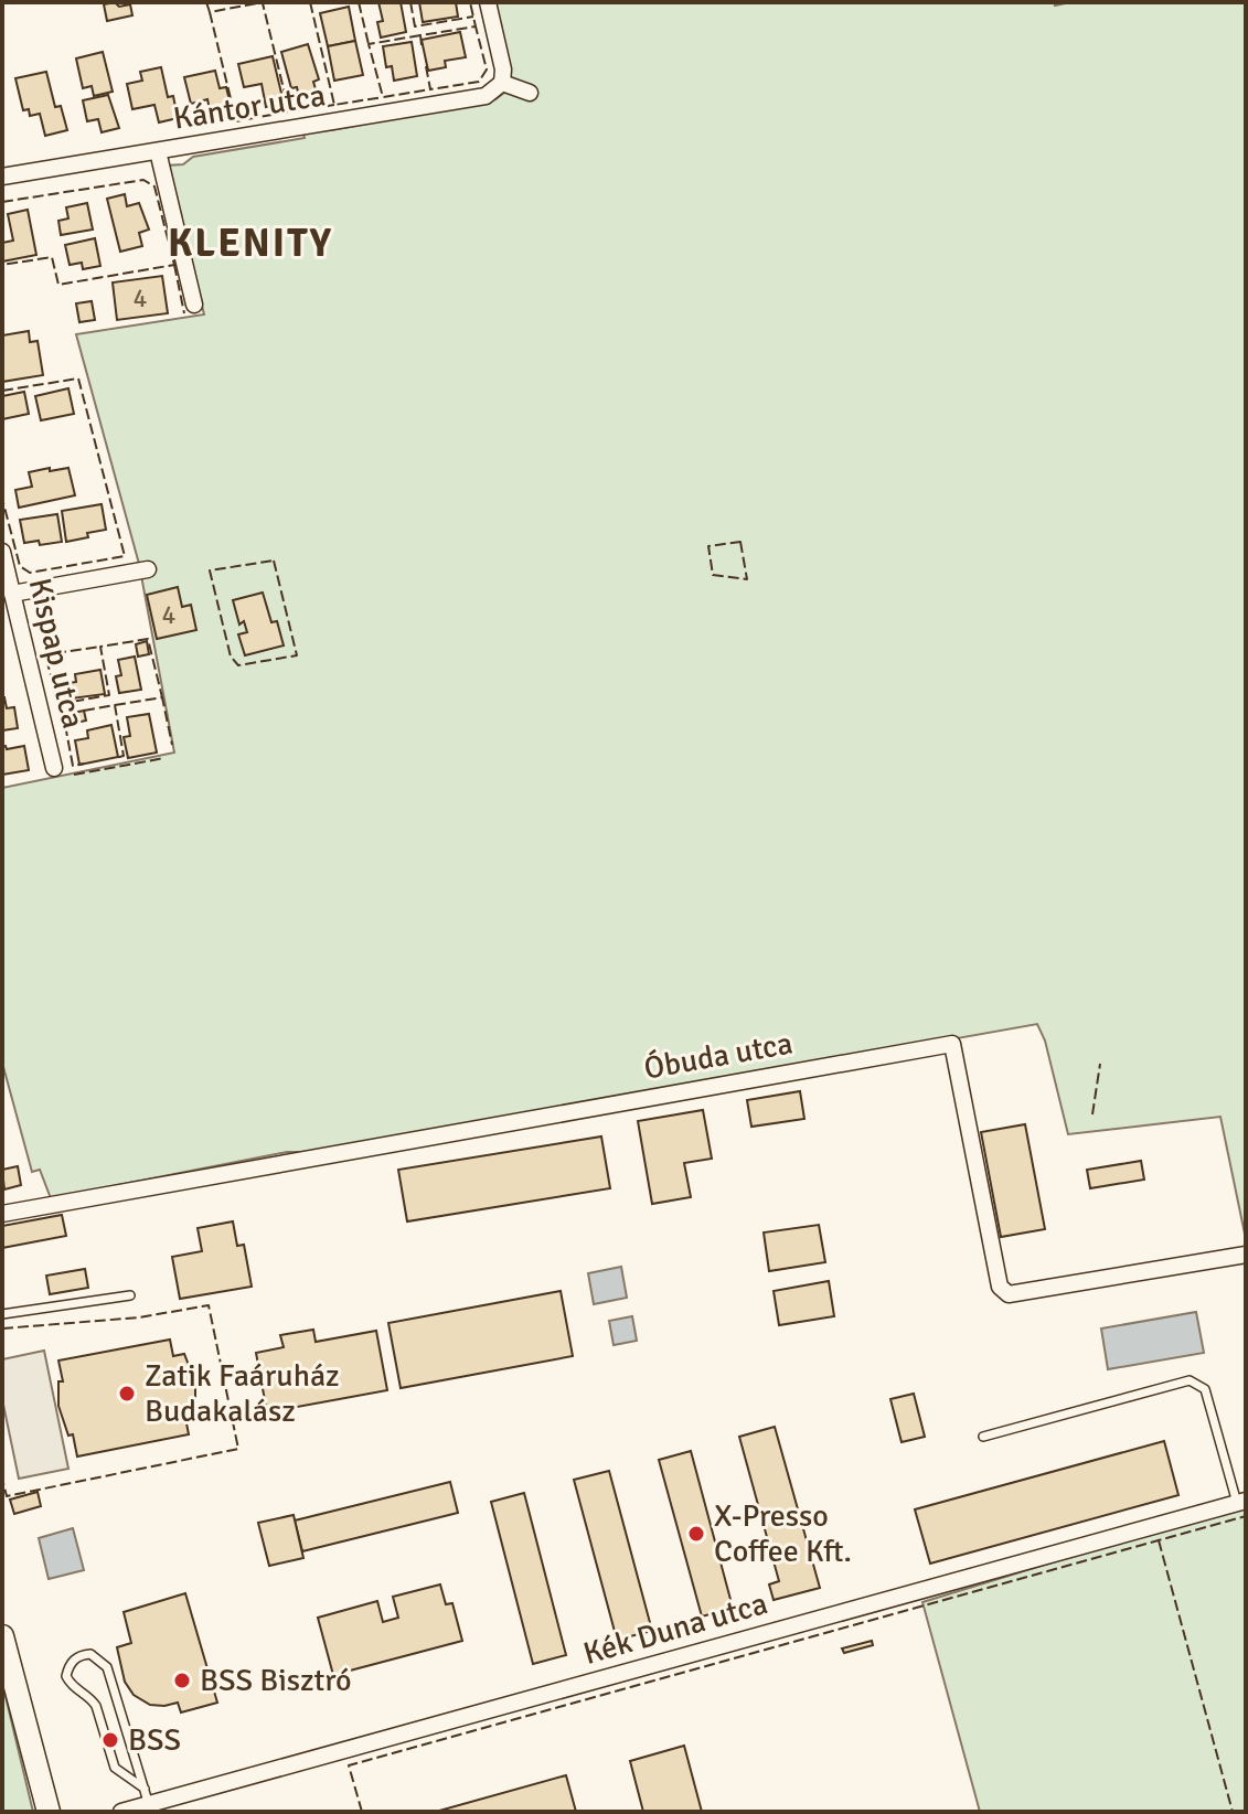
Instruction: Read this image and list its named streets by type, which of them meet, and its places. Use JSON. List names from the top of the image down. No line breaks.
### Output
{"streets":{"street":["Kántor utca","Kispap utca","Óbuda utca","Kék Duna utca"]},"districts":["KLENITY"],"places":["Zatik Faáruház Budakalász","X-Presso Coffee Kft.","BSS Bisztró","BSS"],"house_numbers":["4","4"]}
